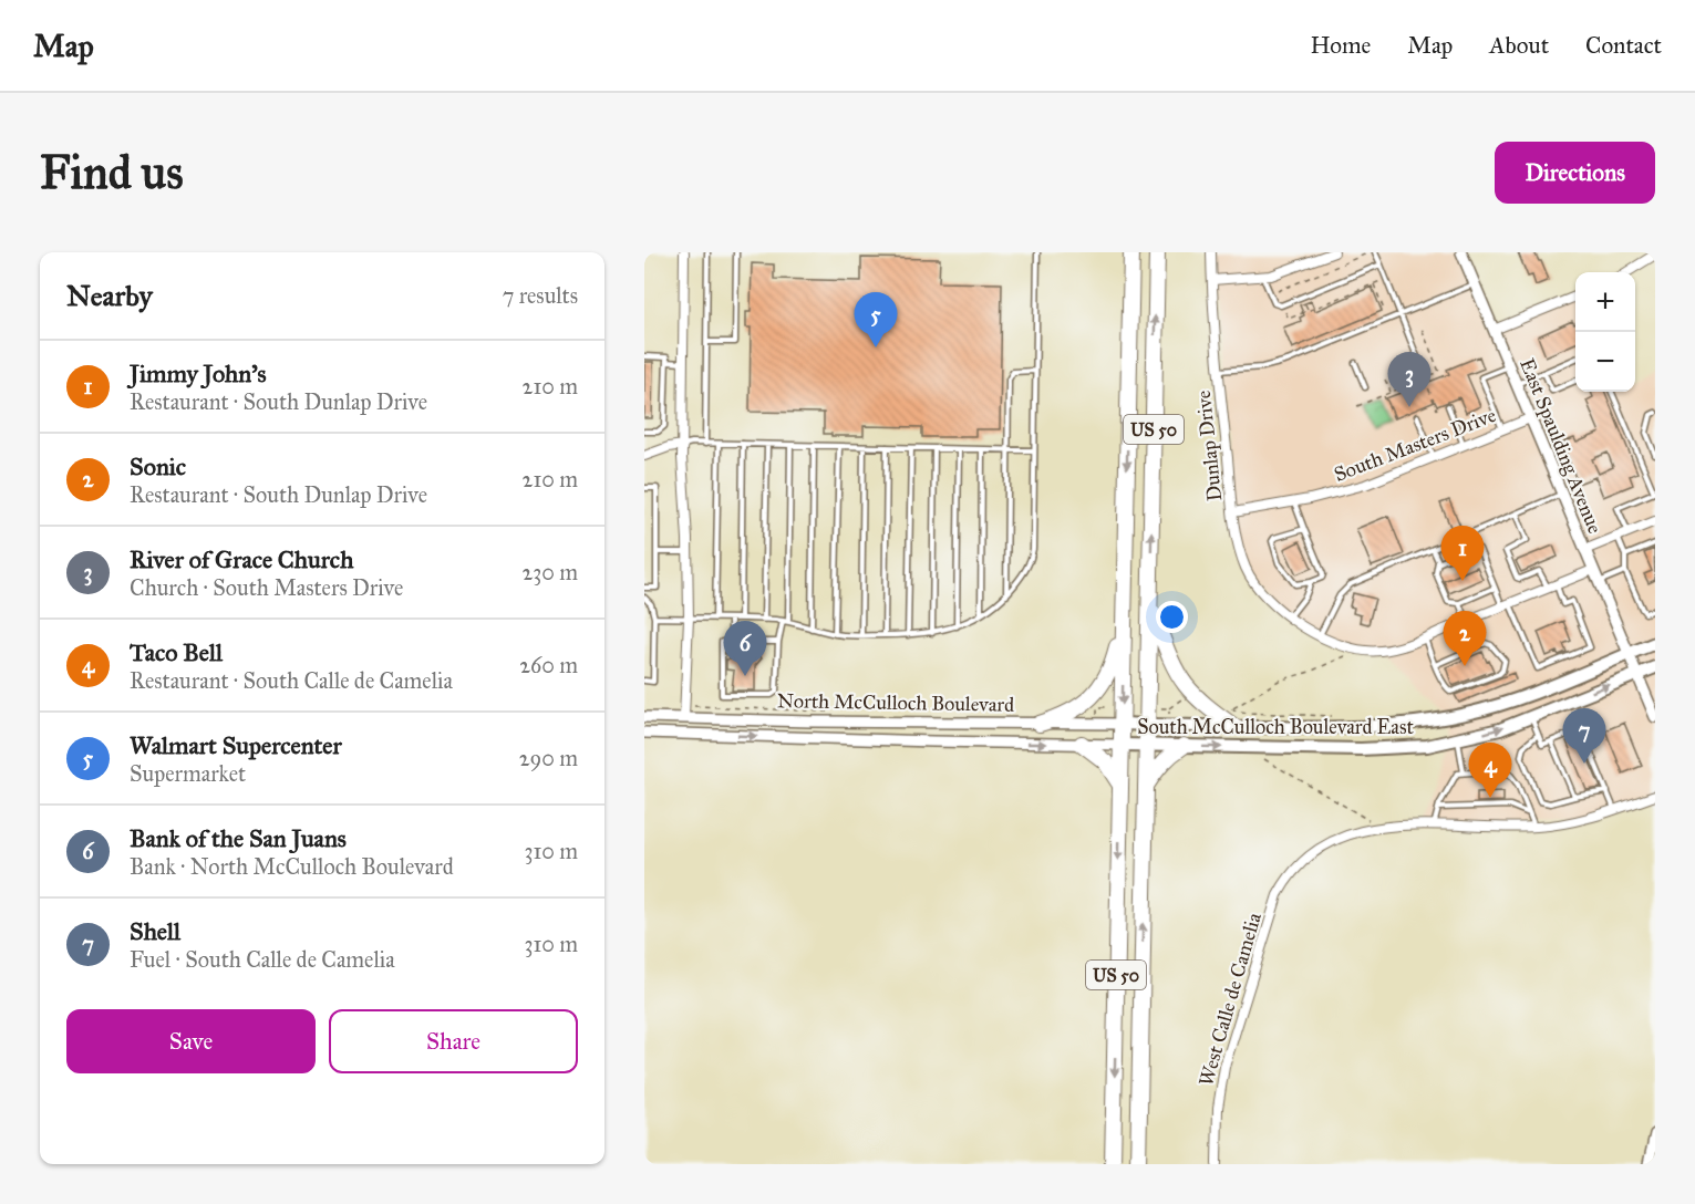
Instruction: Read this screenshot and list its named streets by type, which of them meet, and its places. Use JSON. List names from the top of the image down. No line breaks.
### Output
{"streets":{"highway":["US 50"],"main road":["North McCulloch Boulevard","South McCulloch Boulevard East"],"street":["South Masters Drive","Dunlap Drive","East Spaulding Avenue","West Calle de Camelia"]},"crossings":[["US 50","North McCulloch Boulevard"],["US 50","South McCulloch Boulevard East"],["South Masters Drive","Dunlap Drive"],["South Masters Drive","East Spaulding Avenue"],["East Spaulding Avenue","South McCulloch Boulevard East"],["North McCulloch Boulevard","South McCulloch Boulevard East"]],"one_way":["North McCulloch Boulevard"],"page":{"header":"Map","nav":["Home","Map","About","Contact"],"buttons":["Directions",["Save","Share"]],"title":"Find us","heading":["Nearby","7 results"],"map_buttons":["+","−"],"pins":["5","3","1","2","6","7","4"],"list":[{"mark":"1","name":"Jimmy John's","note":"Restaurant · South Dunlap Drive","value":"210 m"},{"mark":"2","name":"Sonic","note":"Restaurant · South Dunlap Drive","value":"210 m"},{"mark":"3","name":"River of Grace Church","note":"Church · South Masters Drive","value":"230 m"},{"mark":"4","name":"Taco Bell","note":"Restaurant · South Calle de Camelia","value":"260 m"},{"mark":"5","name":"Walmart Supercenter","note":"Supermarket","value":"290 m"},{"mark":"6","name":"Bank of the San Juans","note":"Bank · North McCulloch Boulevard","value":"310 m"},{"mark":"7","name":"Shell","note":"Fuel · South Calle de Camelia","value":"310 m"}]}}
